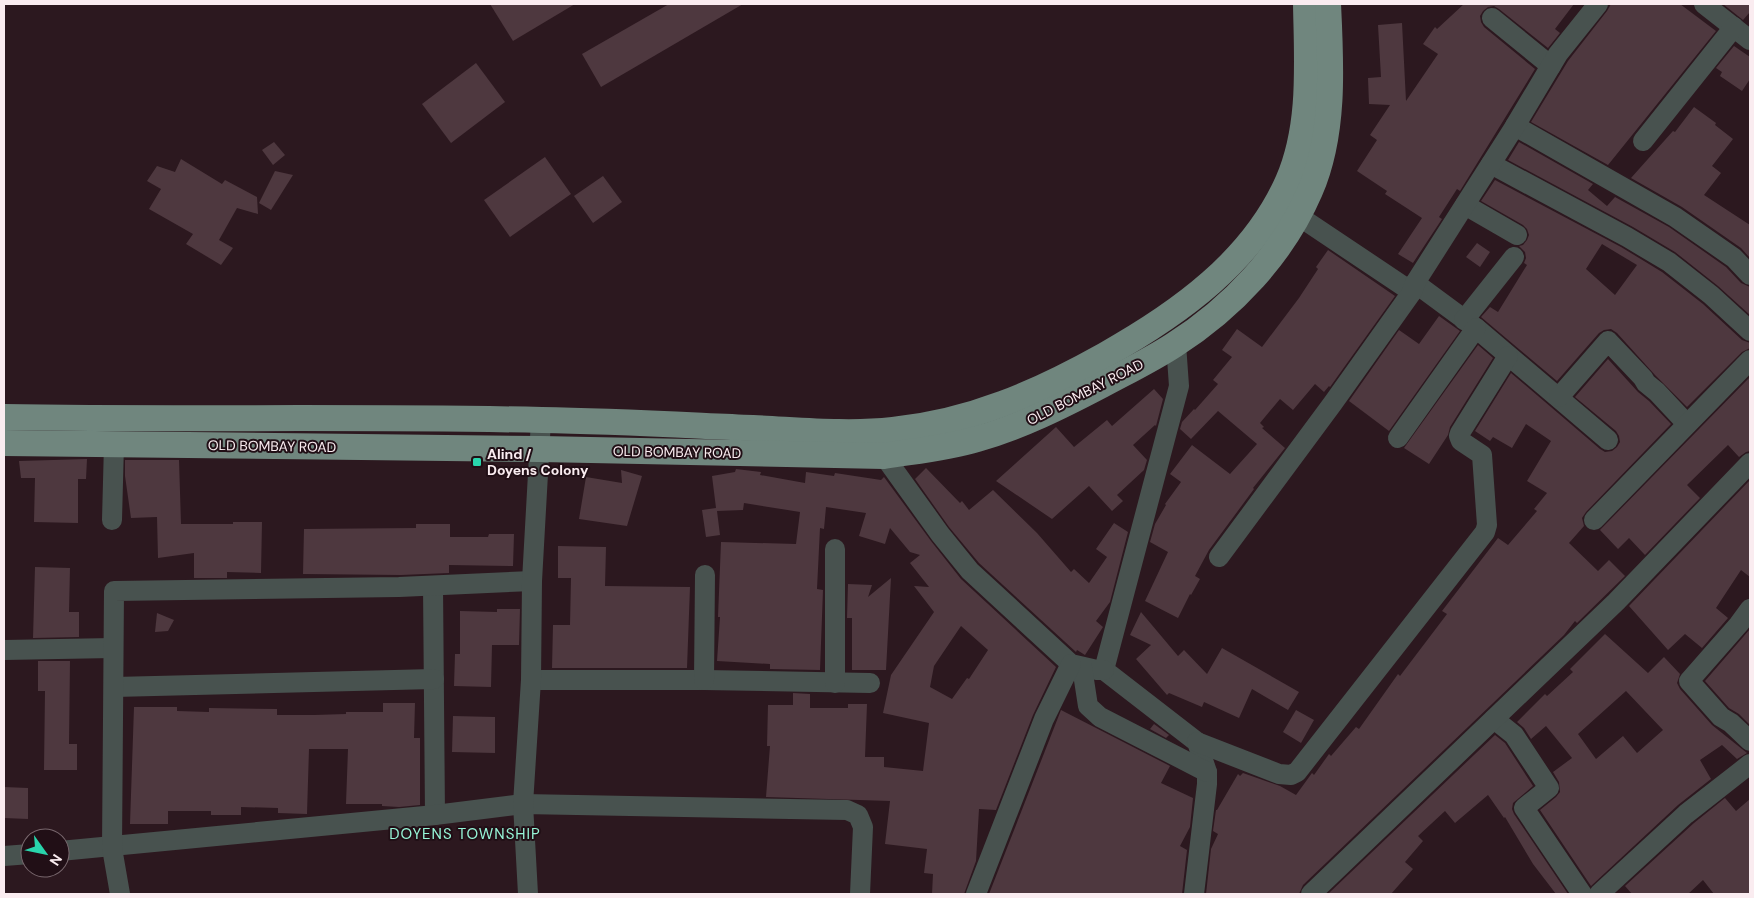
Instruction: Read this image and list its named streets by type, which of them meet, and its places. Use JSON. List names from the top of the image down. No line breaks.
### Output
{"streets":{"main road":["OLD BOMBAY ROAD"]},"districts":["DOYENS TOWNSHIP"],"places":{"transit":["Alind / Doyens Colony"]},"north":"bottom right"}
